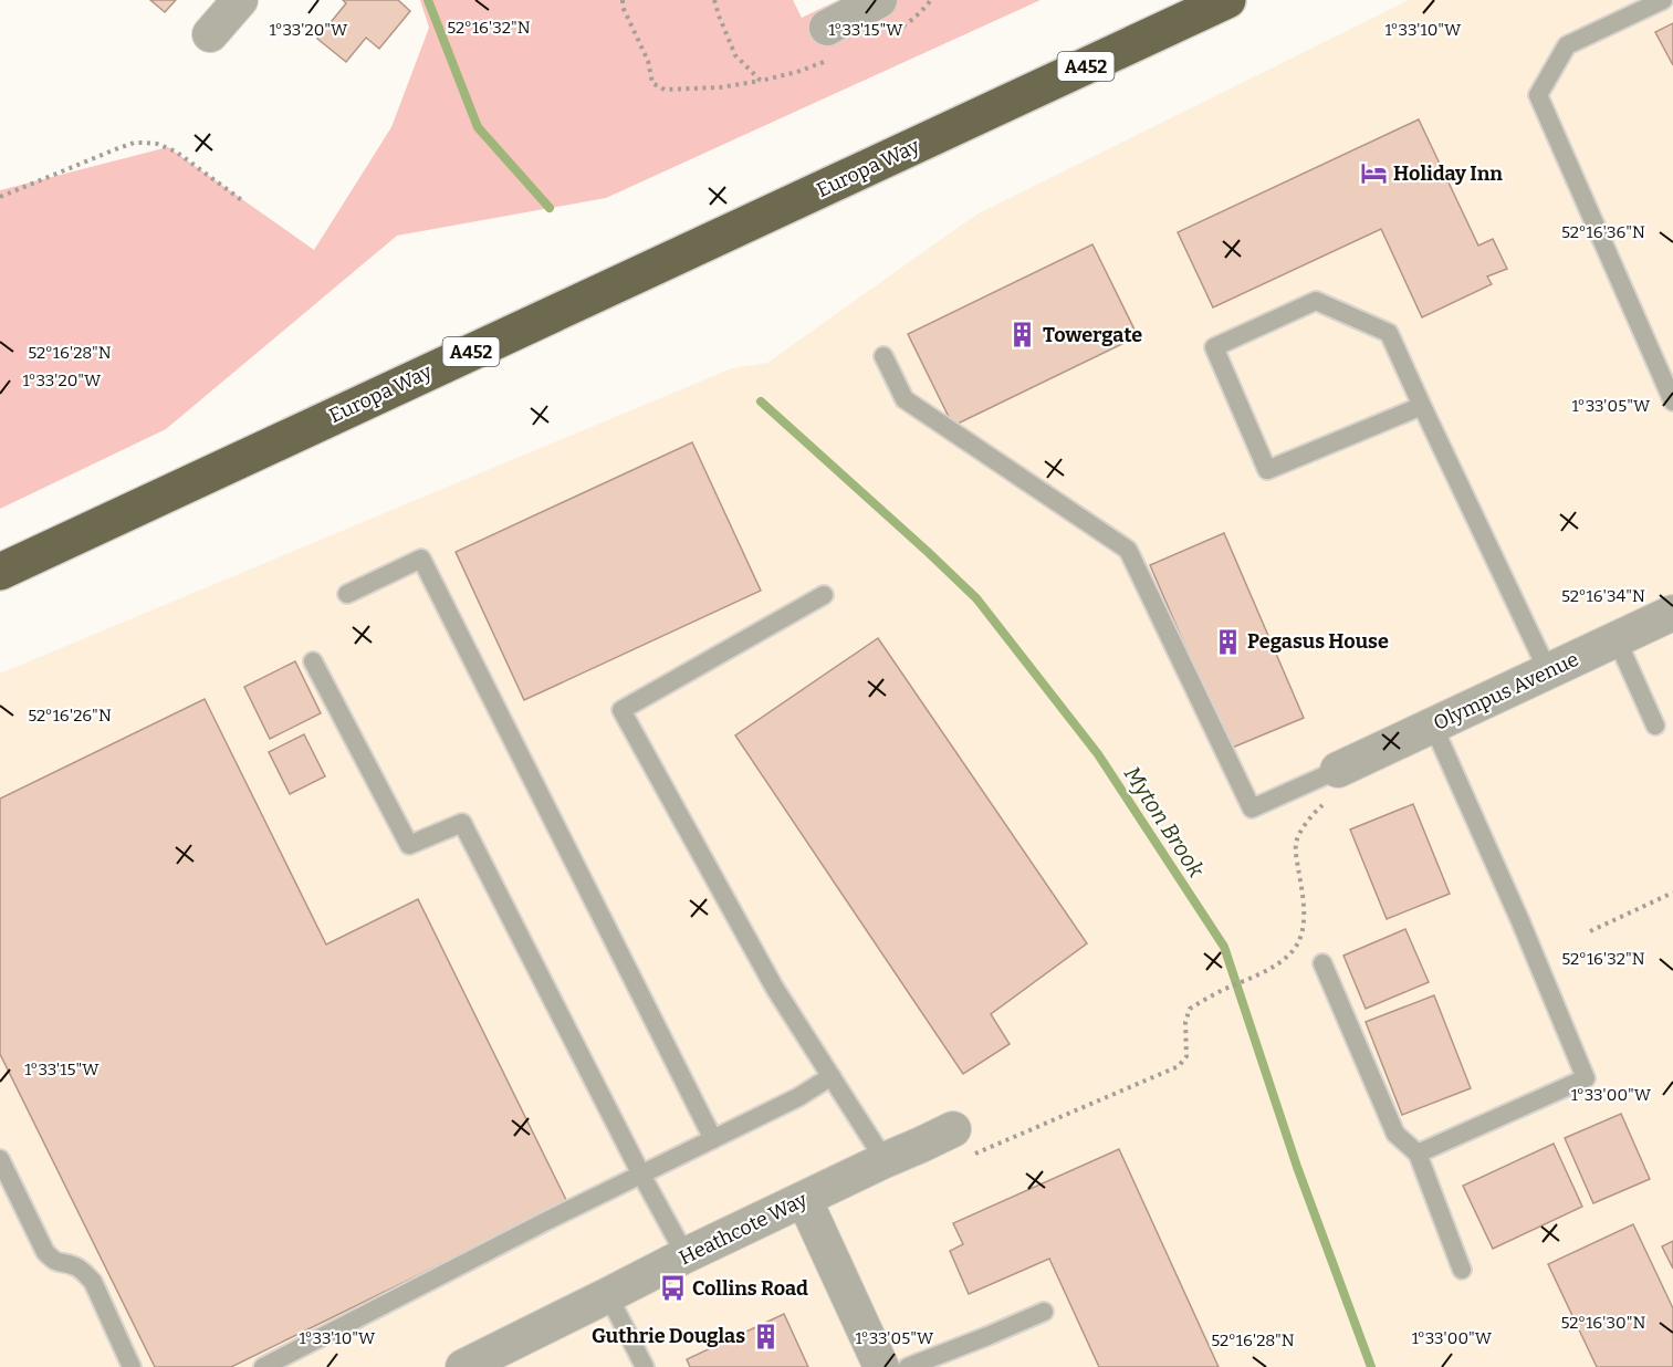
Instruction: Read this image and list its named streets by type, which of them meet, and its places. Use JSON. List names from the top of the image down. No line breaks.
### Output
{"streets":{"highway":["A452","Europa Way"],"street":["Olympus Avenue","Heathcote Way"]},"water":["Myton Brook"],"places":{"hotel":["Holiday Inn"],"building":["Towergate","Pegasus House","Guthrie Douglas"],"bus stop":["Collins Road"]},"coordinates":["52°16'32\"N","1°33'20\"W","1°33'15\"W","1°33'10\"W","52°16'36\"N","52°16'28\"N","1°33'05\"W","52°16'34\"N","52°16'26\"N","1°33'00\"W","52°16'30\"N"]}
